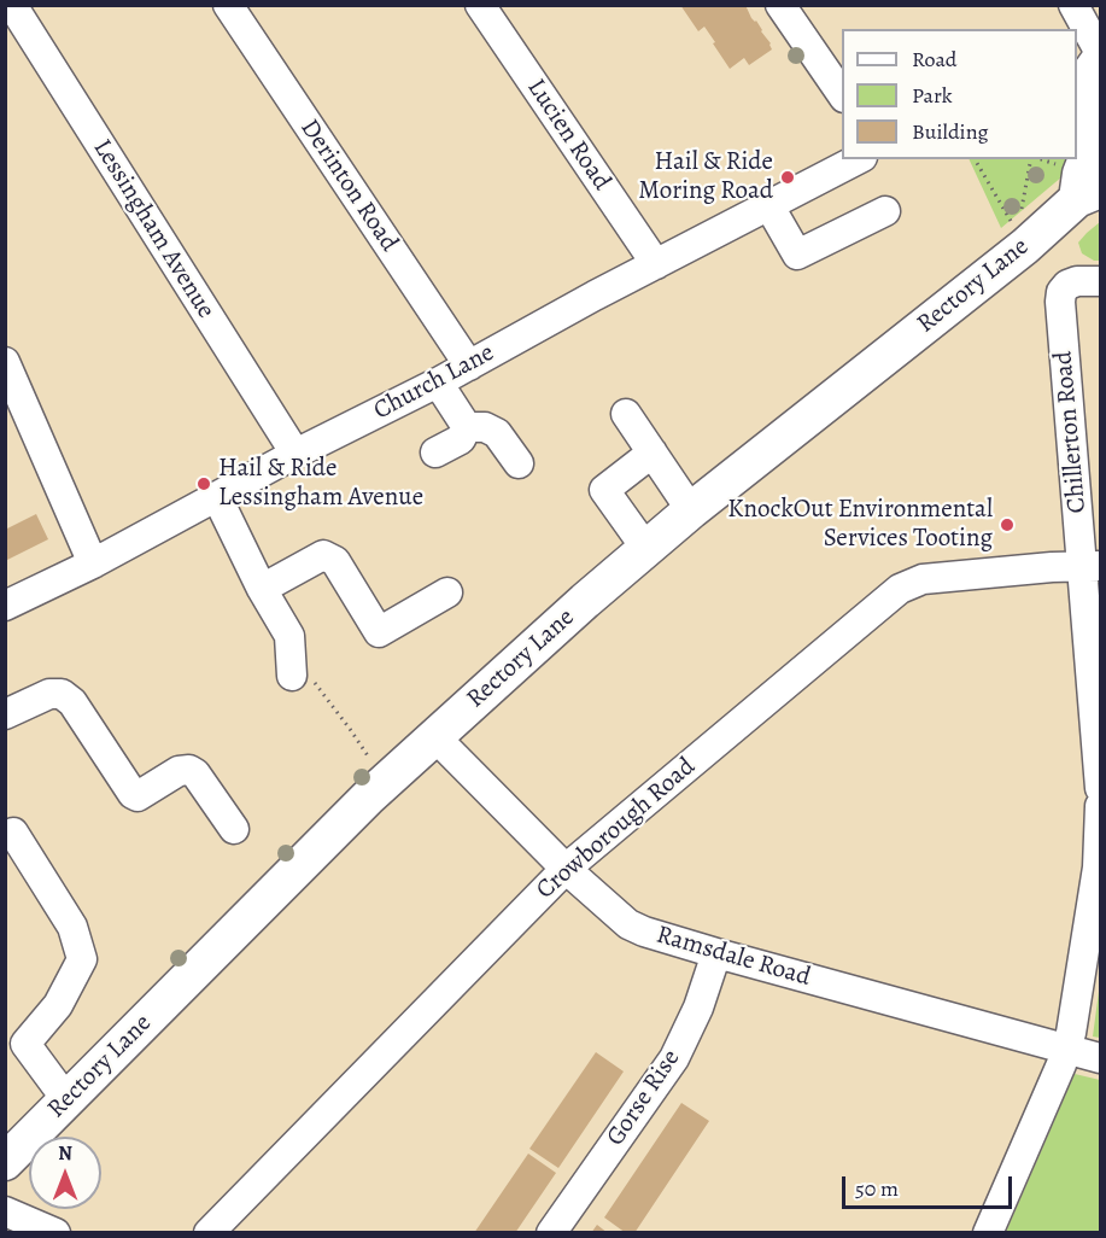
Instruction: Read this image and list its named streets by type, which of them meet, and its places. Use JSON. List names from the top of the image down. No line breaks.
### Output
{"streets":{"main road":["Rectory Lane"],"street":["Lucien Road","Derinton Road","Lessingham Avenue","Church Lane","Chillerton Road","Crowborough Road","Ramsdale Road","Gorse Rise"]},"crossings":[["Lucien Road","Church Lane"],["Derinton Road","Church Lane"],["Lessingham Avenue","Church Lane"],["Rectory Lane","Ramsdale Road"],["Chillerton Road","Crowborough Road"],["Crowborough Road","Ramsdale Road"],["Ramsdale Road","Gorse Rise"]],"places":["Hail & Ride Moring Road","Hail & Ride Lessingham Avenue","KnockOut Environmental Services Tooting"],"legend":["Road","Park","Building"],"scale_bar":"50 m","north":"top"}
